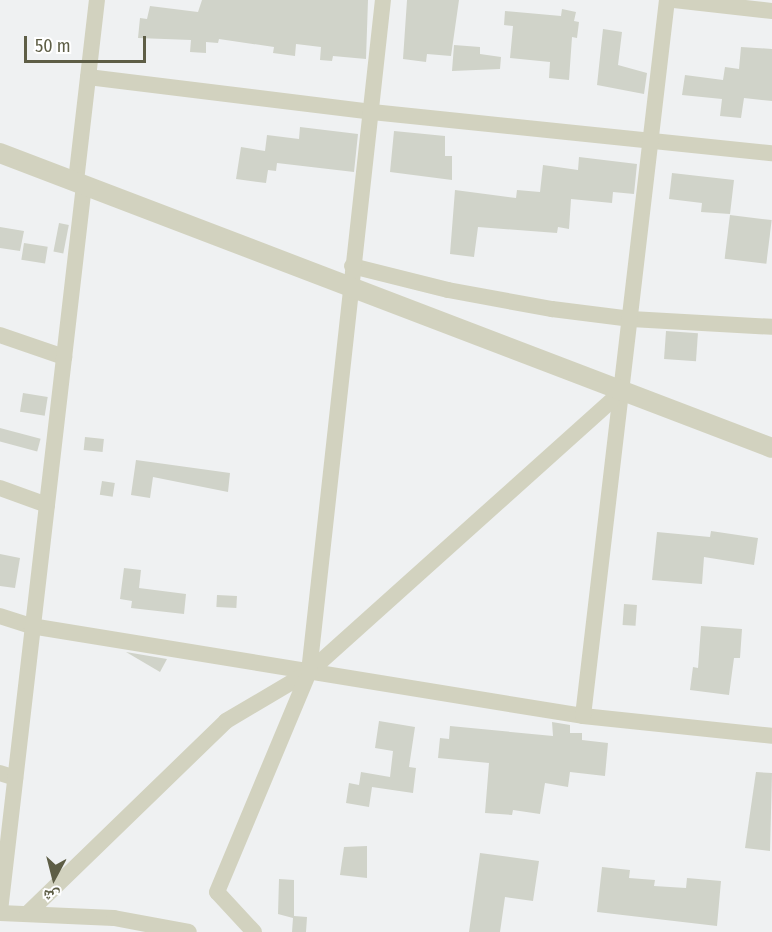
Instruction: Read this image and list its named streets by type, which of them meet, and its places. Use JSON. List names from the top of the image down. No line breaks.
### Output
{"scale_bar":"50 m","north":"bottom"}
